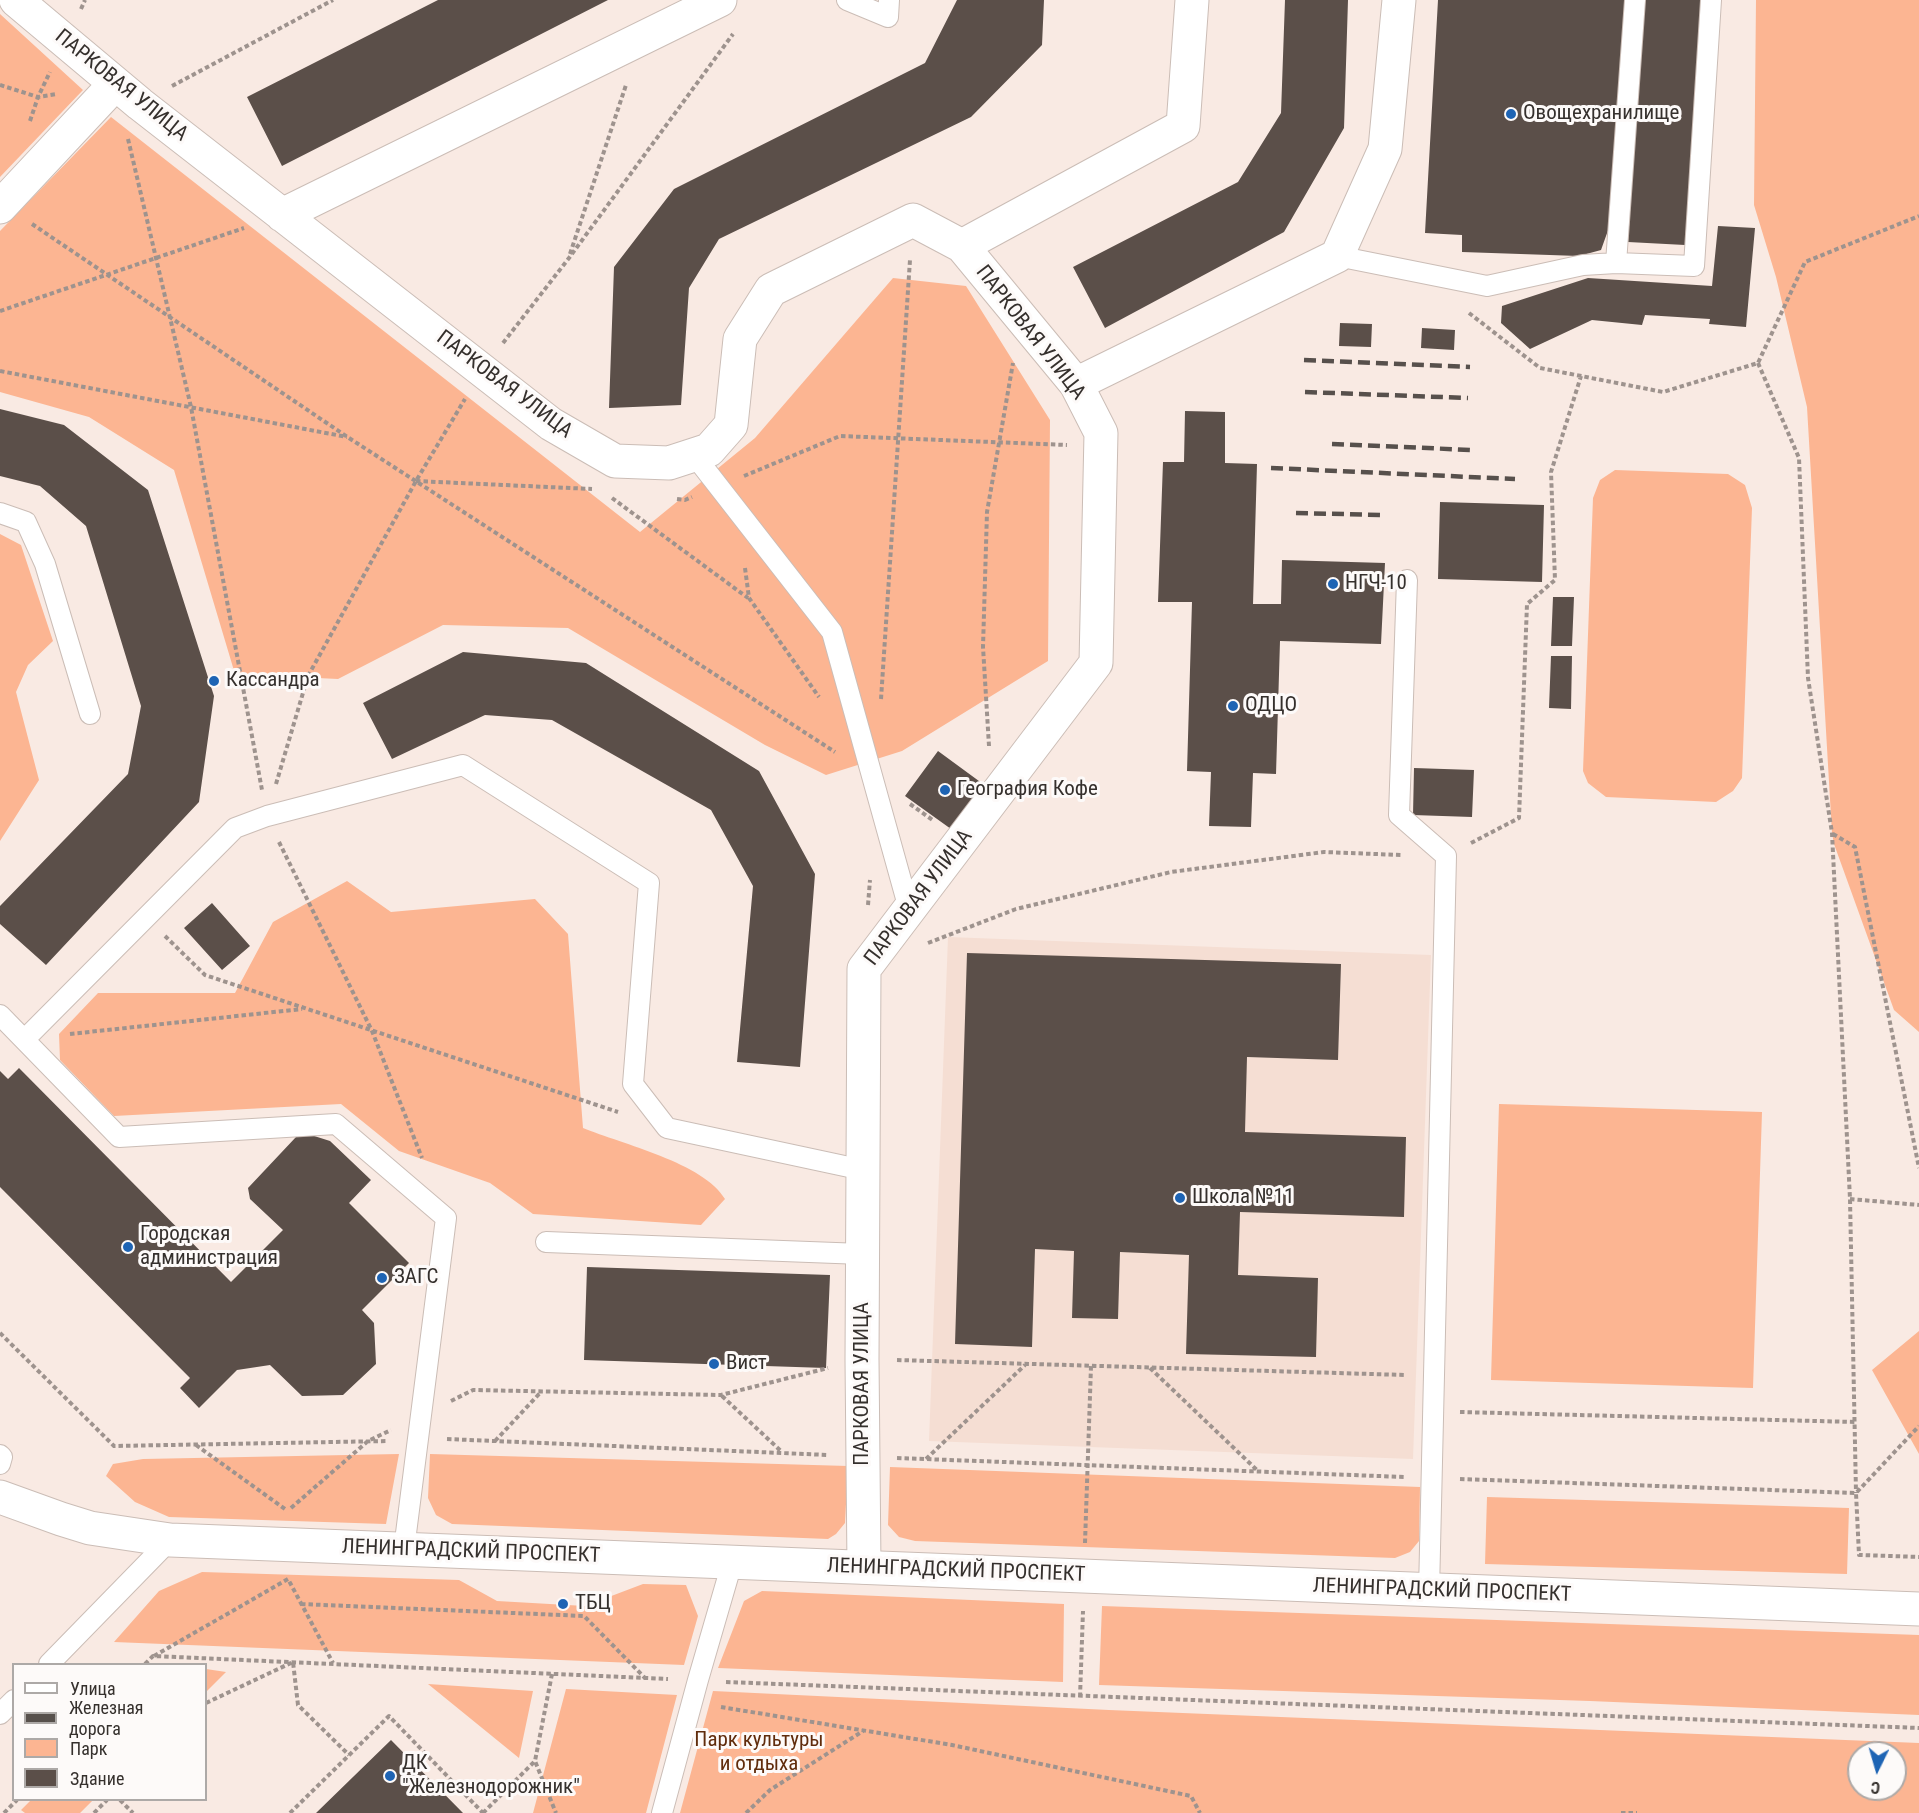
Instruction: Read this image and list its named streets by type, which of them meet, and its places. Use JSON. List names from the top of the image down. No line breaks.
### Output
{"streets":{"street":["ПАРКОВАЯ УЛИЦА","ЛЕНИНГРАДСКИЙ ПРОСПЕКТ"]},"crossings":[["ПАРКОВАЯ УЛИЦА","ЛЕНИНГРАДСКИЙ ПРОСПЕКТ"]],"parks":["Парк культуры и отдыха"],"places":["Овощехранилище","НГЧ-10","Кассандра","ОДЦО","География Кофе","Школа №11","Городская администрация","ЗАГС","Вист","ТБЦ","ДК \"Железнодорожник\""],"legend":["Улица","Железная дорога","Парк","Здание"],"north":"bottom"}
